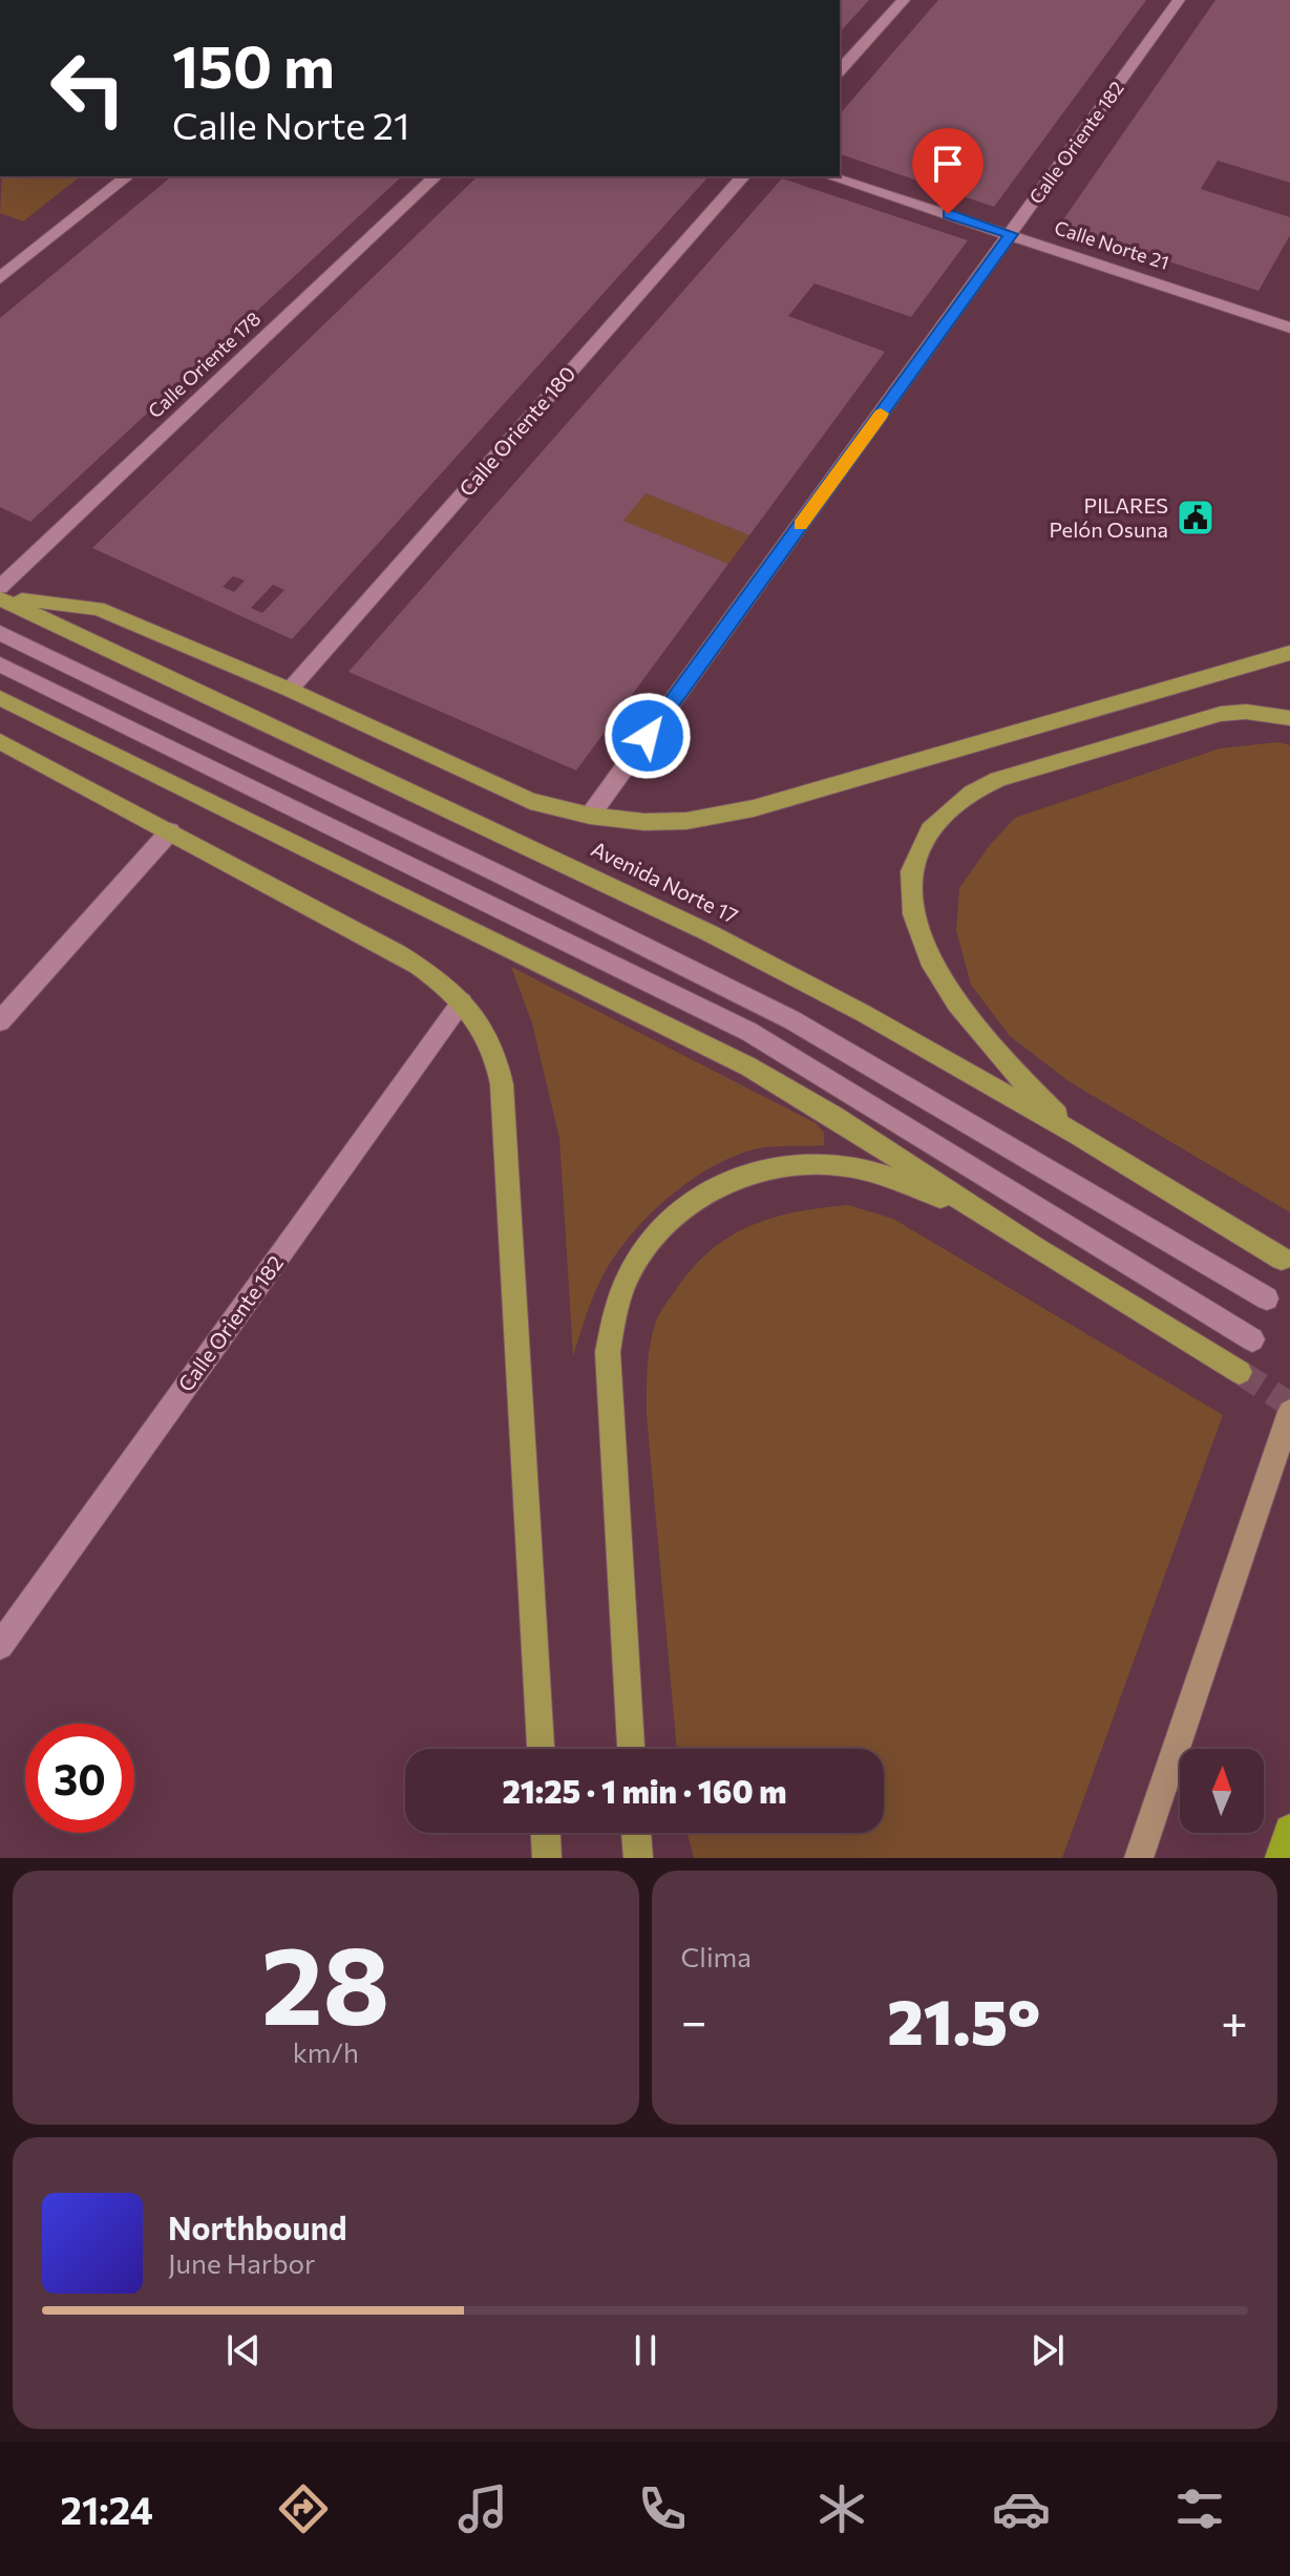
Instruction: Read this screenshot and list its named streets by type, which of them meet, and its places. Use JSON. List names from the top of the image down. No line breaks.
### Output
{"streets":{"main road":["Avenida Norte 17"],"street":["Calle Oriente 182","Calle Norte 21","Calle Oriente 178","Calle Oriente 180"]},"crossings":[["Calle Oriente 182","Calle Norte 21"]],"places":{"public building":["PILARES Pelón Osuna"]},"north":"top","page":{"turn":["150 m","Calle Norte 21"],"limit":"30","trip":"21:25 · 1 min · 160 m","tile":[["28","km/h"],"Clima"],"heat":["−","21.5°","+"],"song":["Northbound","June Harbor"],"tabs":"21:24"}}
